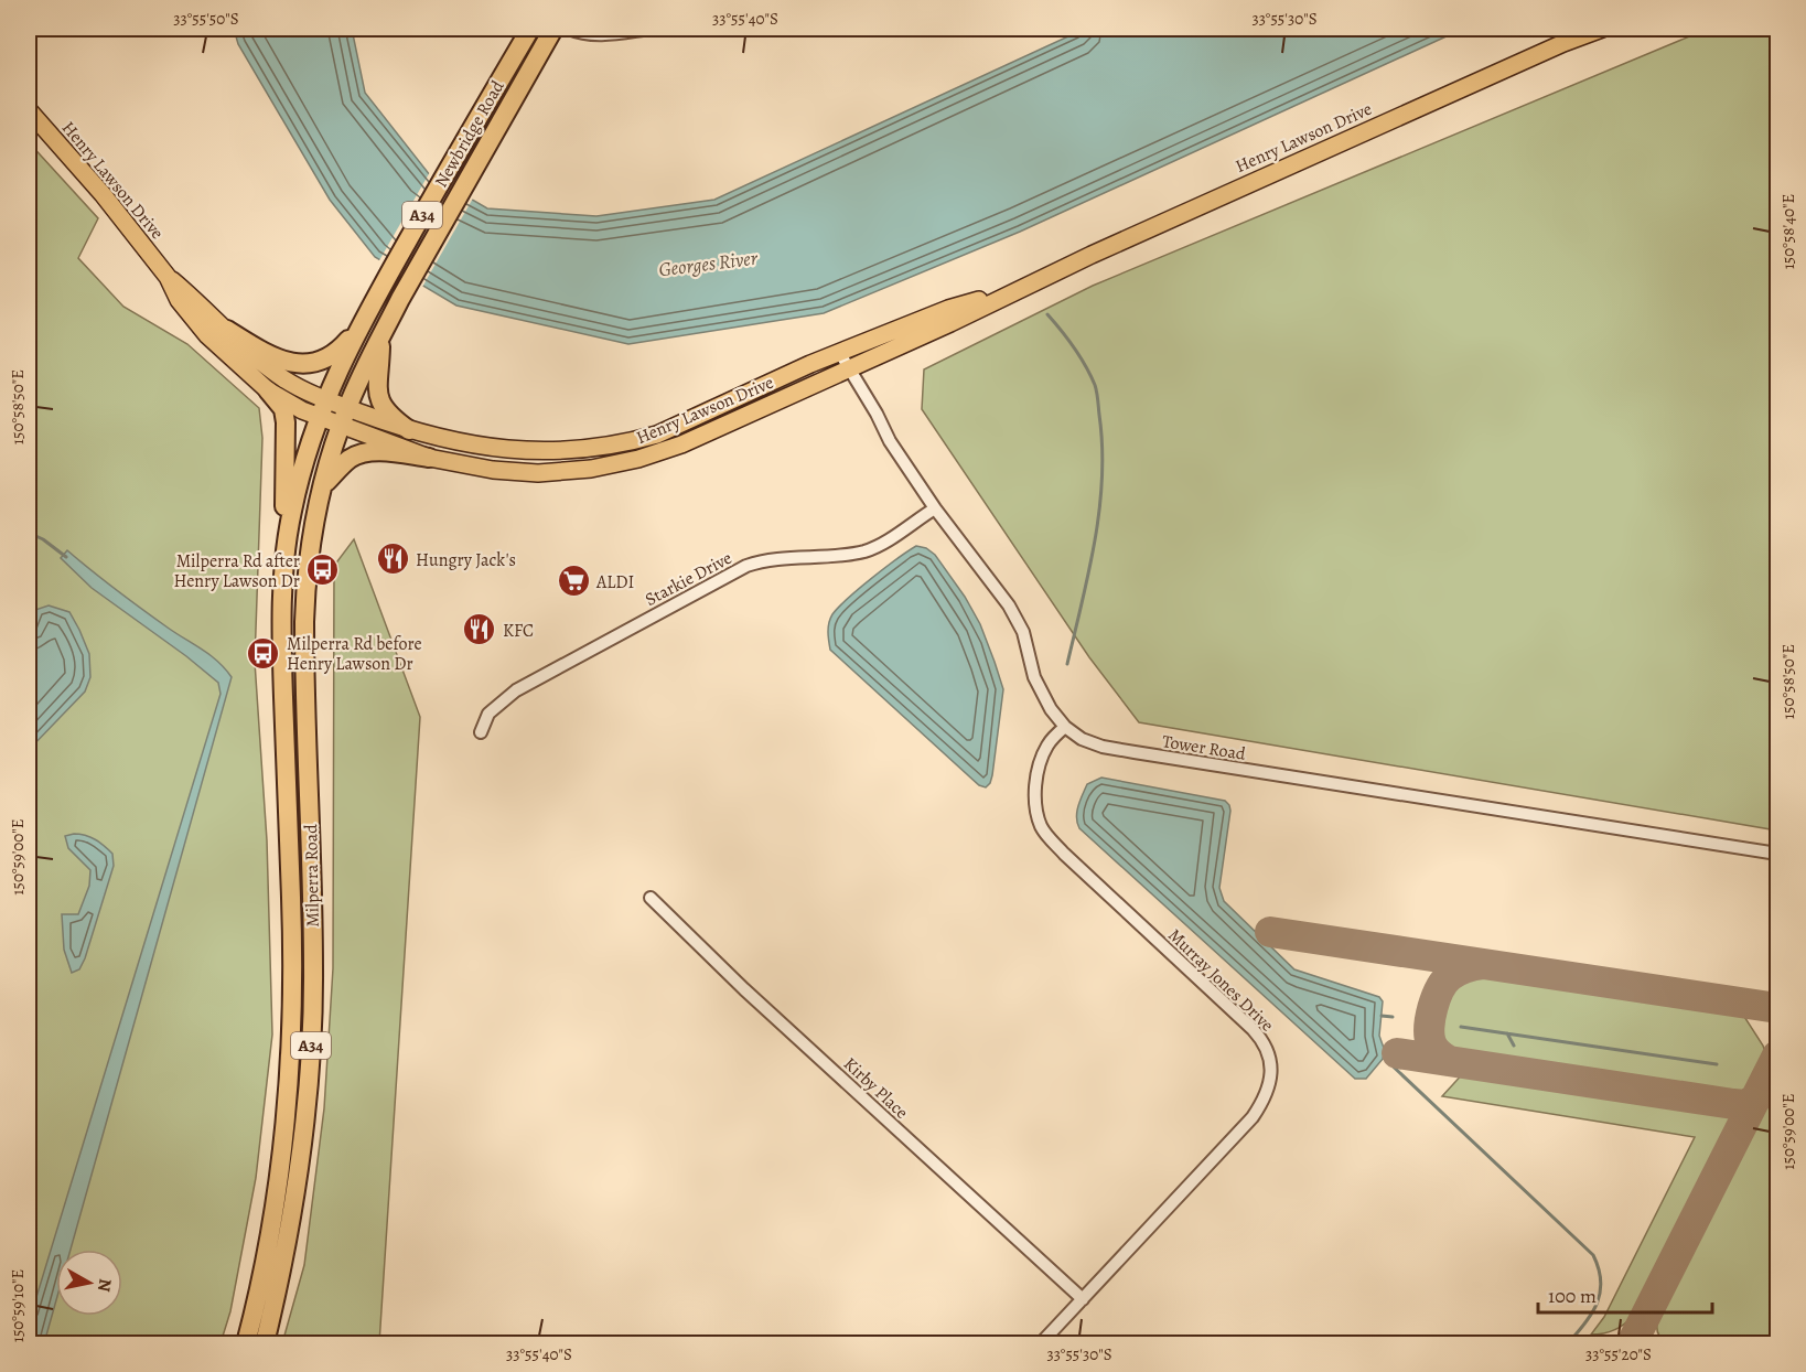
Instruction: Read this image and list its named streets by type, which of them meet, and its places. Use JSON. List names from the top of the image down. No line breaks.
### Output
{"streets":{"highway":["Newbridge Road","A34","Milperra Road"],"main road":["Henry Lawson Drive"],"street":["Starkie Drive","Tower Road","Murray Jones Drive","Kirby Place"]},"crossings":[["Newbridge Road","Henry Lawson Drive"],["Newbridge Road","Milperra Road"],["Henry Lawson Drive","Tower Road"],["Henry Lawson Drive","Milperra Road"],["Starkie Drive","Tower Road"],["Tower Road","Murray Jones Drive"],["Murray Jones Drive","Kirby Place"]],"water":["Georges River"],"places":{"restaurant":["Hungry Jack's","KFC"],"bus stop":["Milperra Rd after Henry Lawson Dr","Milperra Rd before Henry Lawson Dr"],"supermarket":["ALDI"]},"scale_bar":"100 m","north":"right","coordinates":["33°55'50\"S","33°55'40\"S","33°55'30\"S","150°58'40\"E","150°58'50\"E","150°59'00\"E","150°59'10\"E","33°55'20\"S"]}
